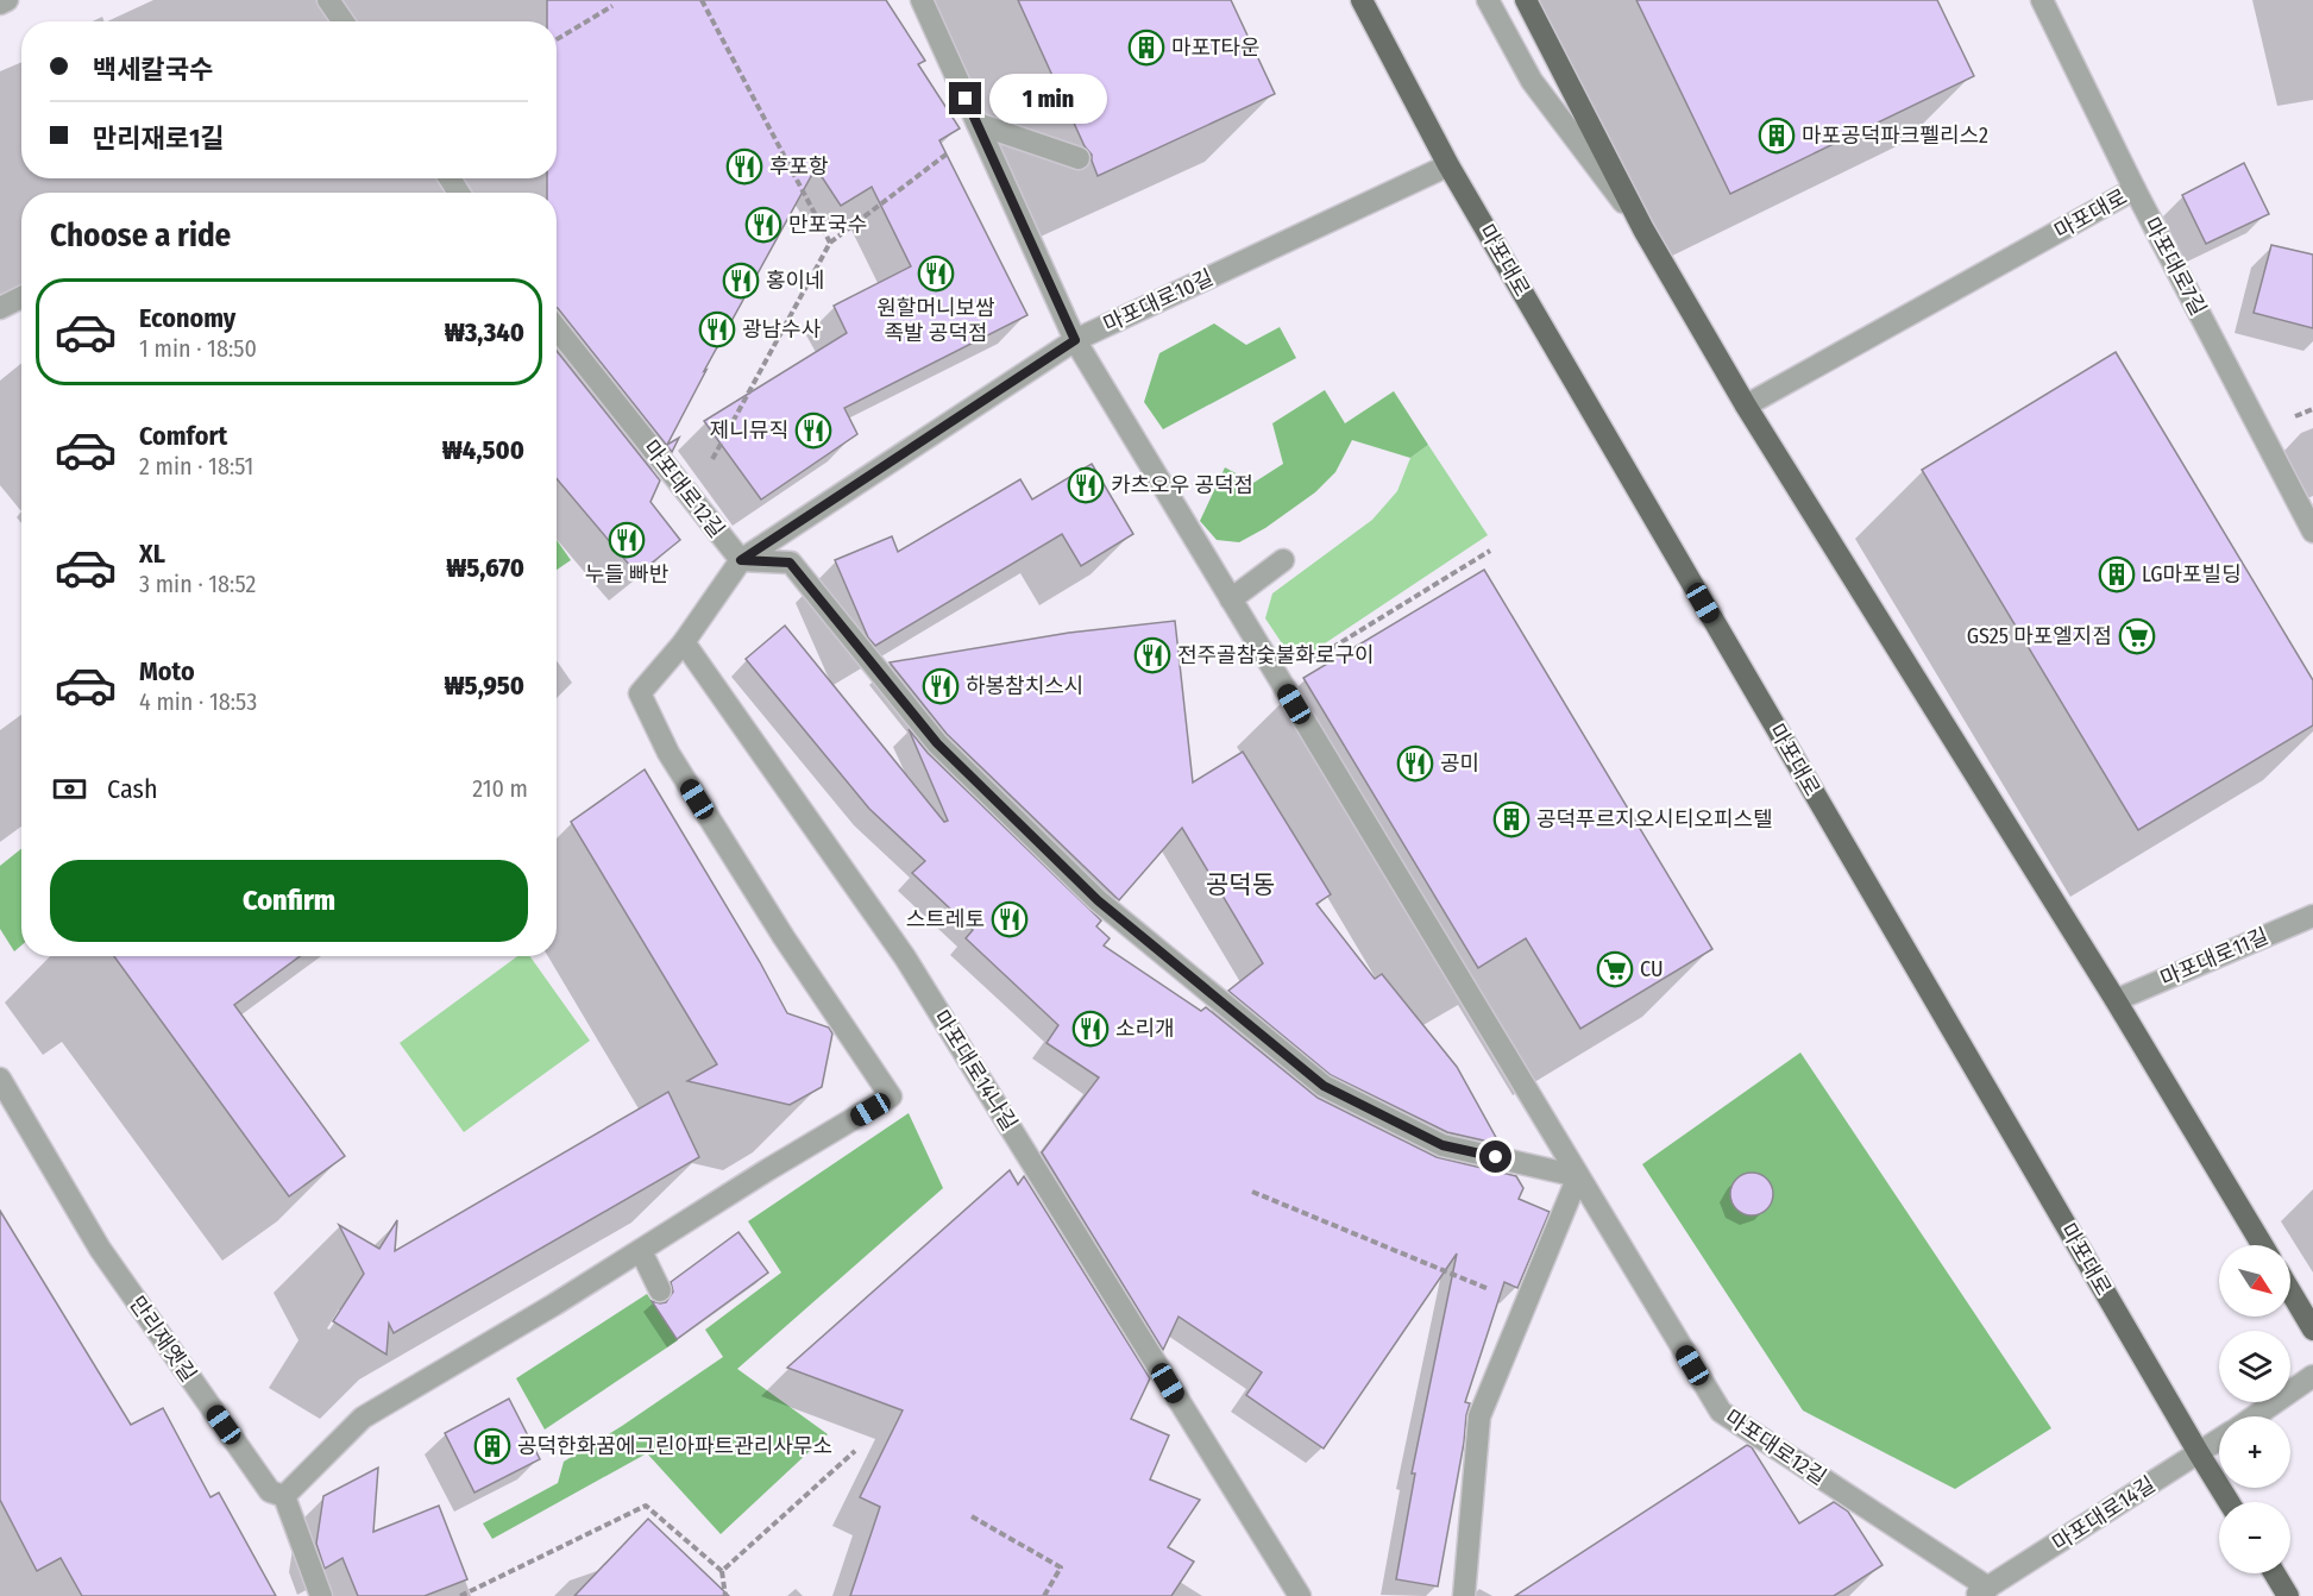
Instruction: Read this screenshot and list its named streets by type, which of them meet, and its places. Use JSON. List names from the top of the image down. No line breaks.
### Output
{"streets":{"main road":["마포대로"],"street":["마포대로7길","마포대로10길","마포대로12길","마포대로11길","마포대로14나길","만리재옛길","마포대로14길"]},"crossings":[["마포대로","마포대로7길"],["마포대로","마포대로10길"],["마포대로","마포대로14길"],["마포대로10길","마포대로12길"],["마포대로12길","마포대로14길"]],"districts":["공덕동"],"places":{"building":["마포T타운","마포공덕파크펠리스2","LG마포빌딩","공덕푸르지오시티오피스텔","공덕한화꿈에그린아파트관리사무소"],"restaurant":["후포항","만포국수","원할머니보쌈 족발 공덕점","홍이네","광남수사","제니뮤직","카츠오우 공덕점","누들 빠반","전주골참숯불화로구이","하봉참치스시","공미","스트레토","소리개"],"supermarket":["GS25 마포엘지점","CU"]},"north":"bottom right","page":{"banner":["백세칼국수","만리재로1길"],"bubble":"1 min","heading":"Choose a ride","list":[{"name":"Economy","note":"1 min · 18:50","value":"₩3,340"},{"name":"Comfort","note":"2 min · 18:51","value":"₩4,500"},{"name":"XL","note":"3 min · 18:52","value":"₩5,670"},{"name":"Moto","note":"4 min · 18:53","value":"₩5,950"}],"pay":["Cash","210 m"],"buttons":"Confirm","map_buttons":["+","−"]}}
